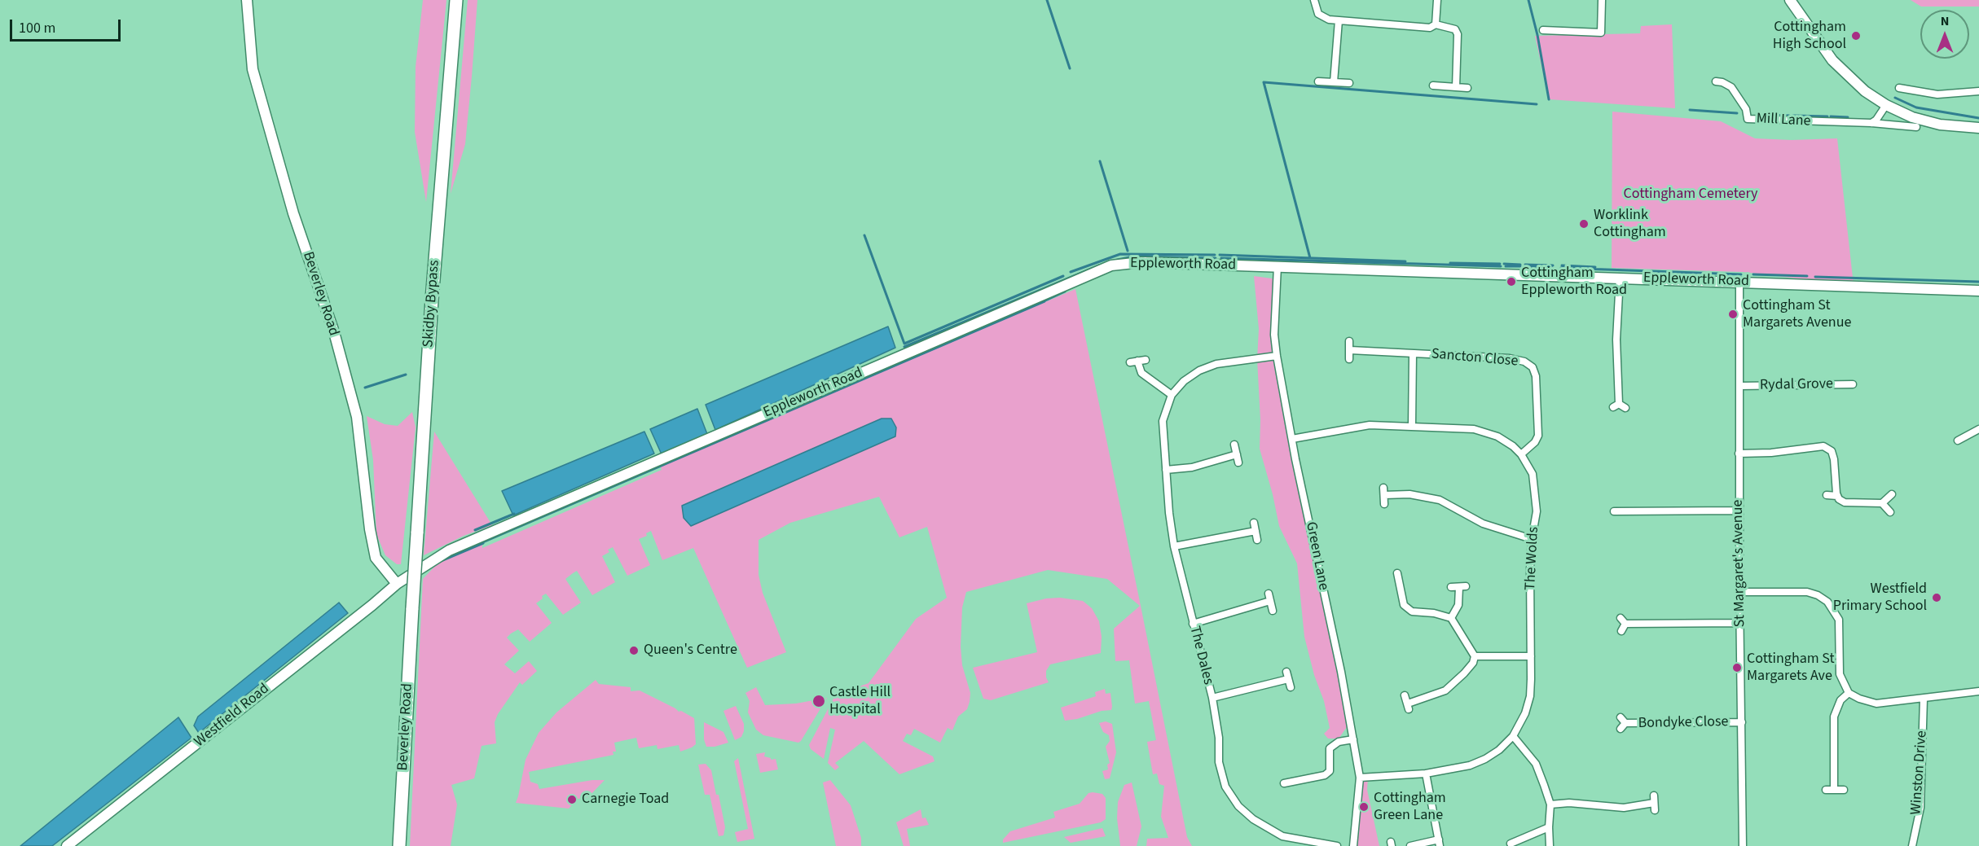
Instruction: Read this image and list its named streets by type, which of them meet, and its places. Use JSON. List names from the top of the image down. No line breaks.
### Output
{"streets":{"highway":["Beverley Road","Skidby Bypass"],"street":["Mill Lane","Eppleworth Road","Sancton Close","Rydal Grove","Green Lane","The Wolds","St Margaret's Avenue","The Dales","Westfield Road","Bondyke Close","Winston Drive"]},"crossings":[["Eppleworth Road","Beverley Road"],["Eppleworth Road","Green Lane"],["Eppleworth Road","St Margaret's Avenue"],["Eppleworth Road","Westfield Road"],["Beverley Road","Skidby Bypass"],["Beverley Road","Westfield Road"],["Sancton Close","The Wolds"],["Rydal Grove","St Margaret's Avenue"],["Green Lane","The Wolds"],["St Margaret's Avenue","Bondyke Close"]],"parks":["Cottingham Cemetery"],"places":["Cottingham High School","Worklink Cottingham","Cottingham Eppleworth Road","Cottingham St Margarets Avenue","Westfield Primary School","Queen's Centre","Cottingham St Margarets Ave","Castle Hill Hospital","Carnegie Toad","Cottingham Green Lane"],"scale_bar":"100 m","north":"top"}
